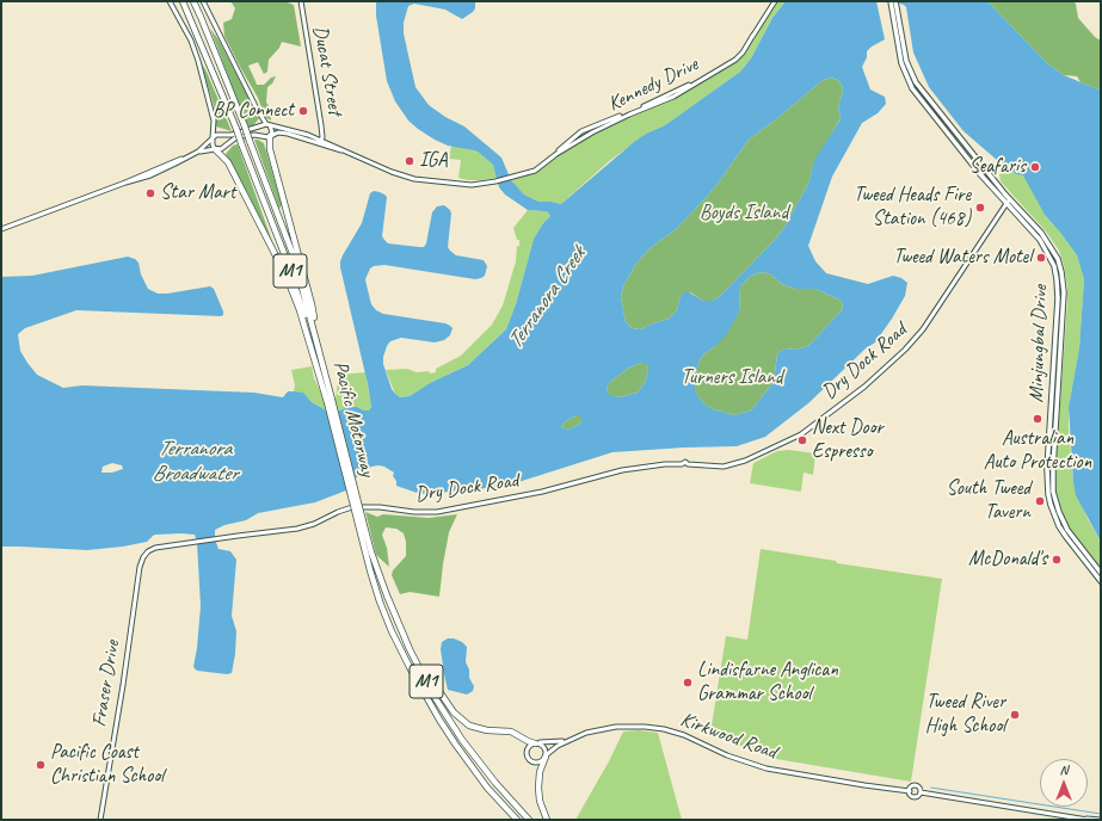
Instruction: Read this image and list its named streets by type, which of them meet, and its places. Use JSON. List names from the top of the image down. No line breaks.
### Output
{"streets":{"highway":["M1","Pacific Motorway"],"main road":["Minjungbal Drive"],"street":["Ducat Street","Kennedy Drive","Dry Dock Road","Fraser Drive","Kirkwood Road"]},"crossings":[["Ducat Street","Kennedy Drive"],["Minjungbal Drive","Dry Dock Road"],["Dry Dock Road","Fraser Drive"]],"water":["Terranora Creek","Terranora Broadwater"],"parks":["Boyds Island","Turners Island"],"places":["BP Connect","IGA","Seafaris","Star Mart","Tweed Heads Fire Station (468)","Tweed Waters Motel","Australian Auto Protection","Next Door Espresso","South Tweed Tavern","McDonald's","Lindisfarne Anglican Grammar School","Tweed River High School","Pacific Coast Christian School"],"north":"top"}
